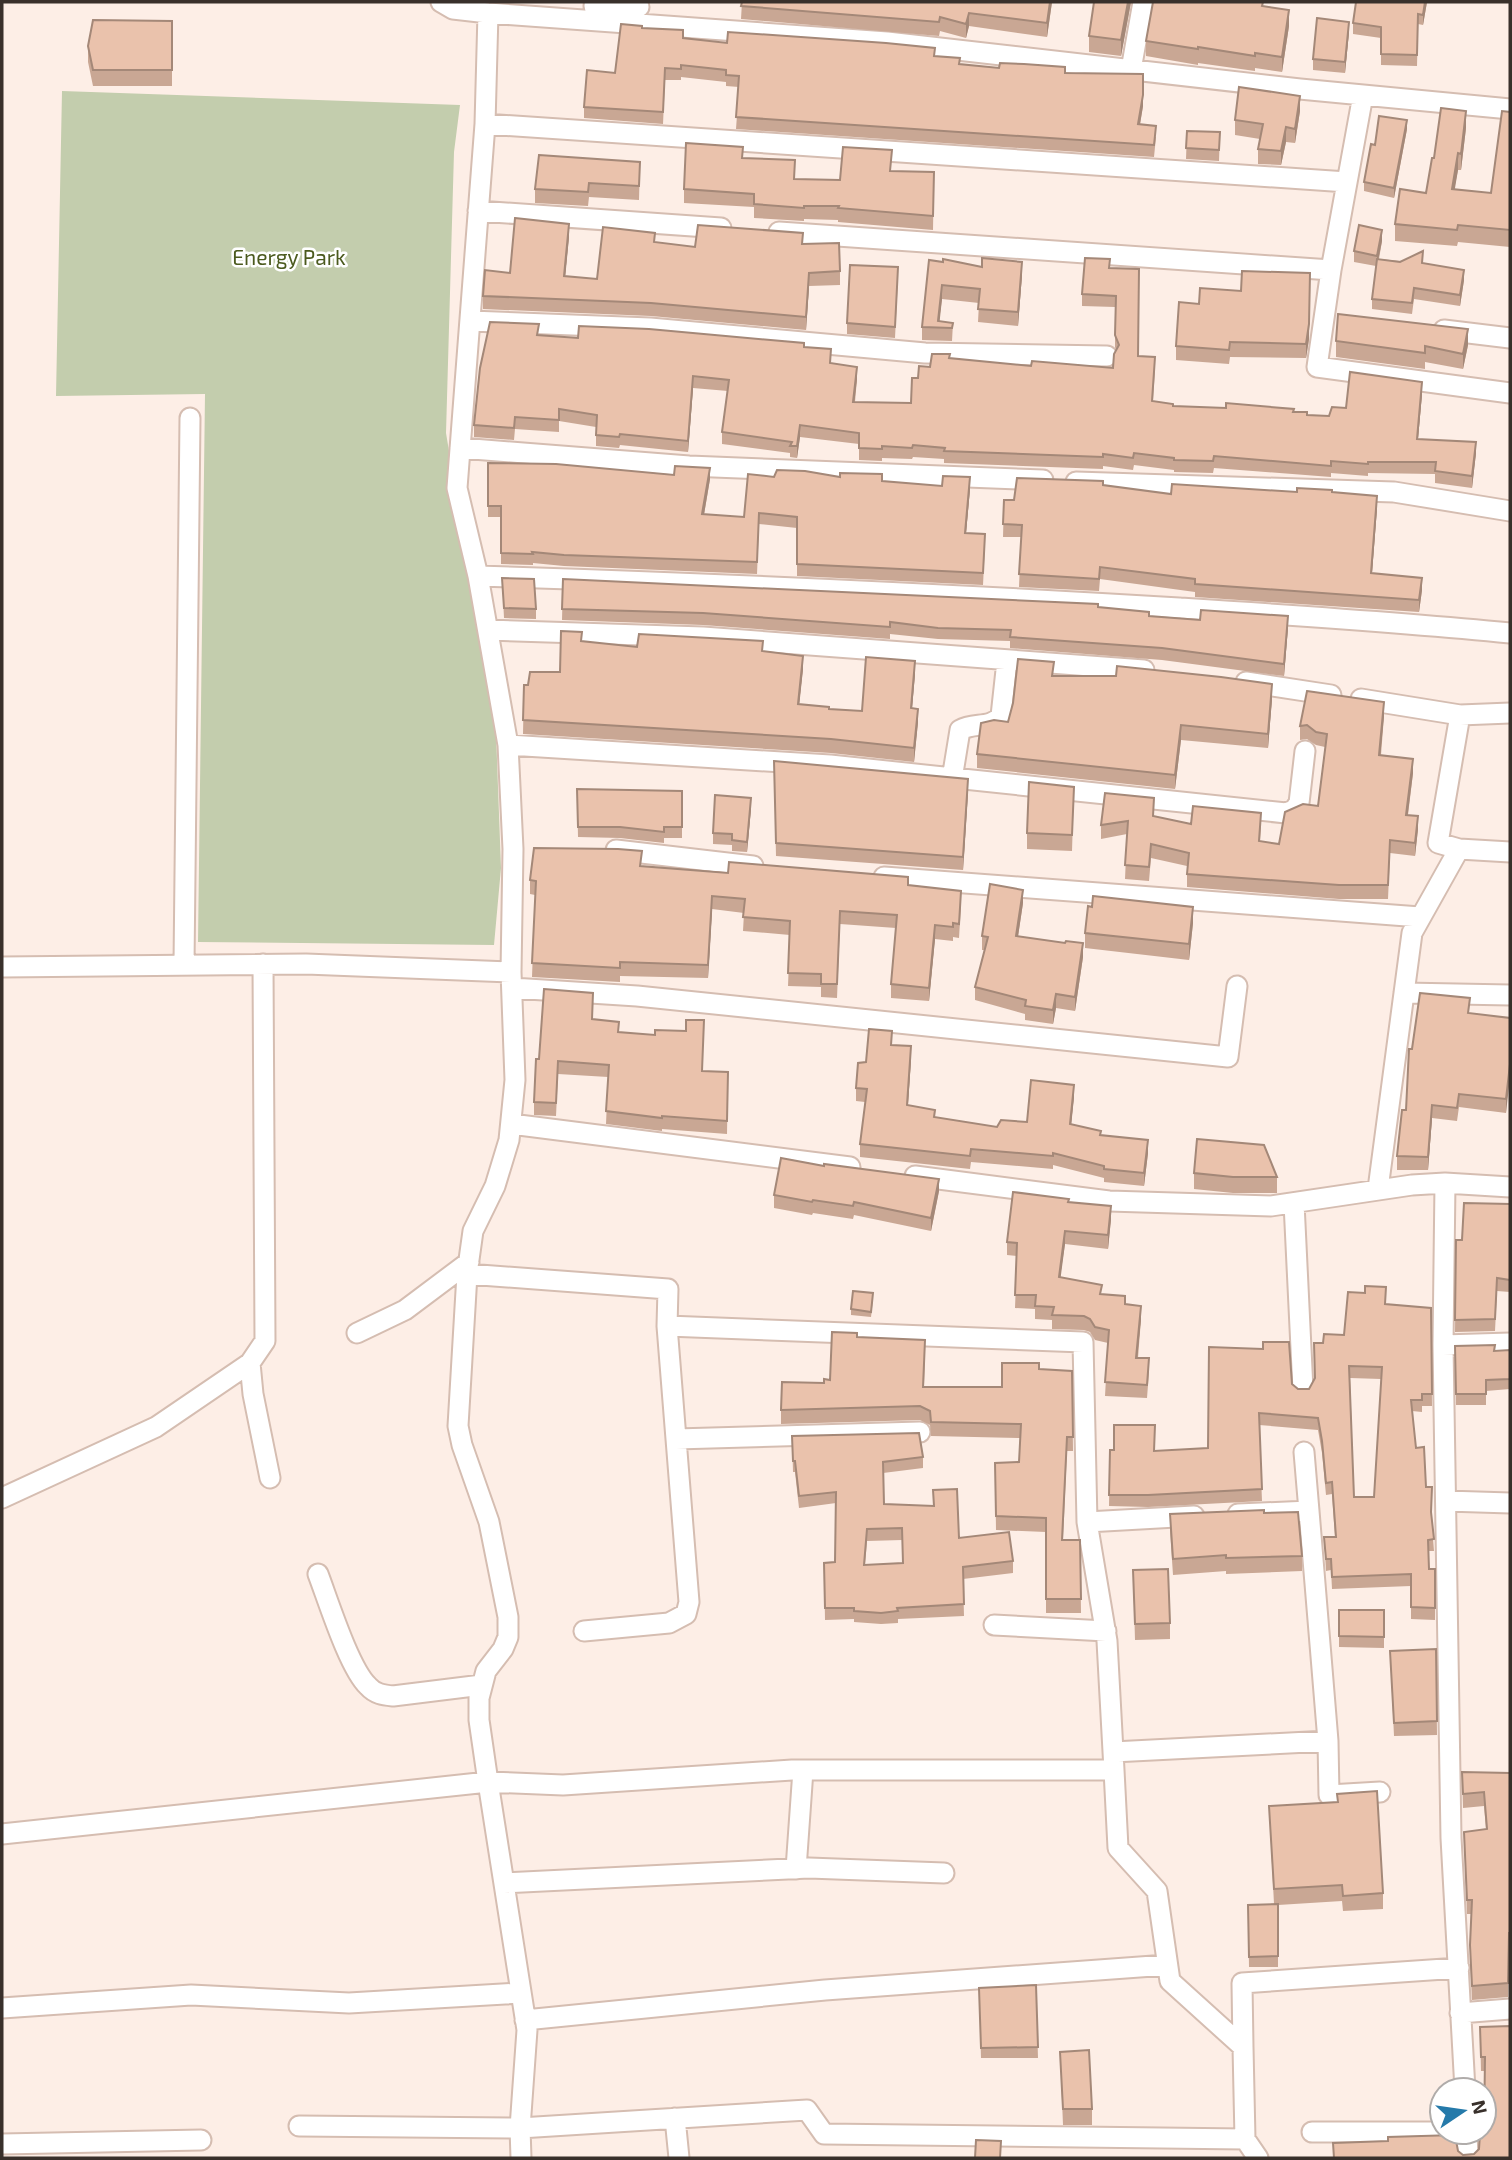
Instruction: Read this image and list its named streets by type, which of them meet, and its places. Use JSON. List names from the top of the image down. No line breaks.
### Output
{"parks":["Energy Park"],"north":"right"}
